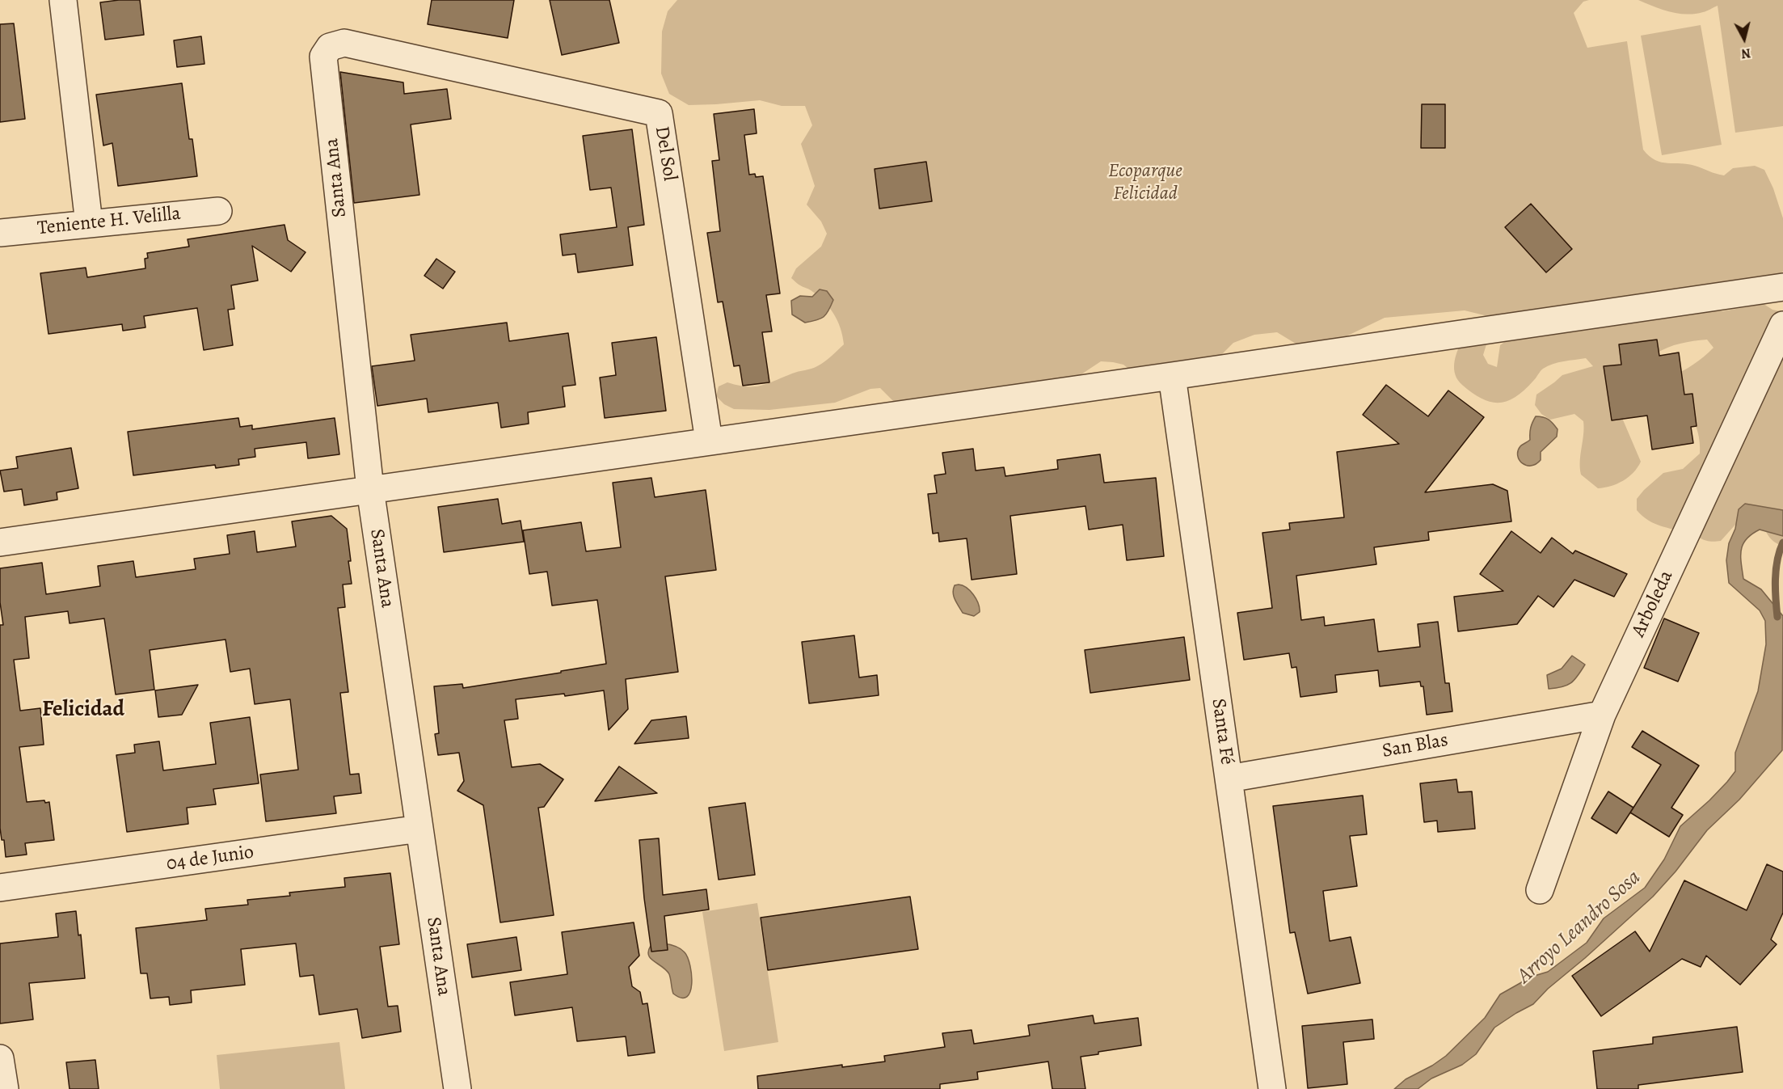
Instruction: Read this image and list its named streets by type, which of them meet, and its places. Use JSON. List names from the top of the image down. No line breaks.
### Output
{"streets":{"street":["Del Sol","Santa Ana","Teniente H. Velilla","Arboleda","Santa Fé","San Blas","04 de Junio"]},"crossings":[["Del Sol","Santa Ana"],["Santa Ana","04 de Junio"],["Arboleda","San Blas"],["Santa Fé","San Blas"]],"districts":["Felicidad"],"water":["Arroyo Leandro Sosa"],"parks":["Ecoparque Felicidad"],"north":"bottom"}
